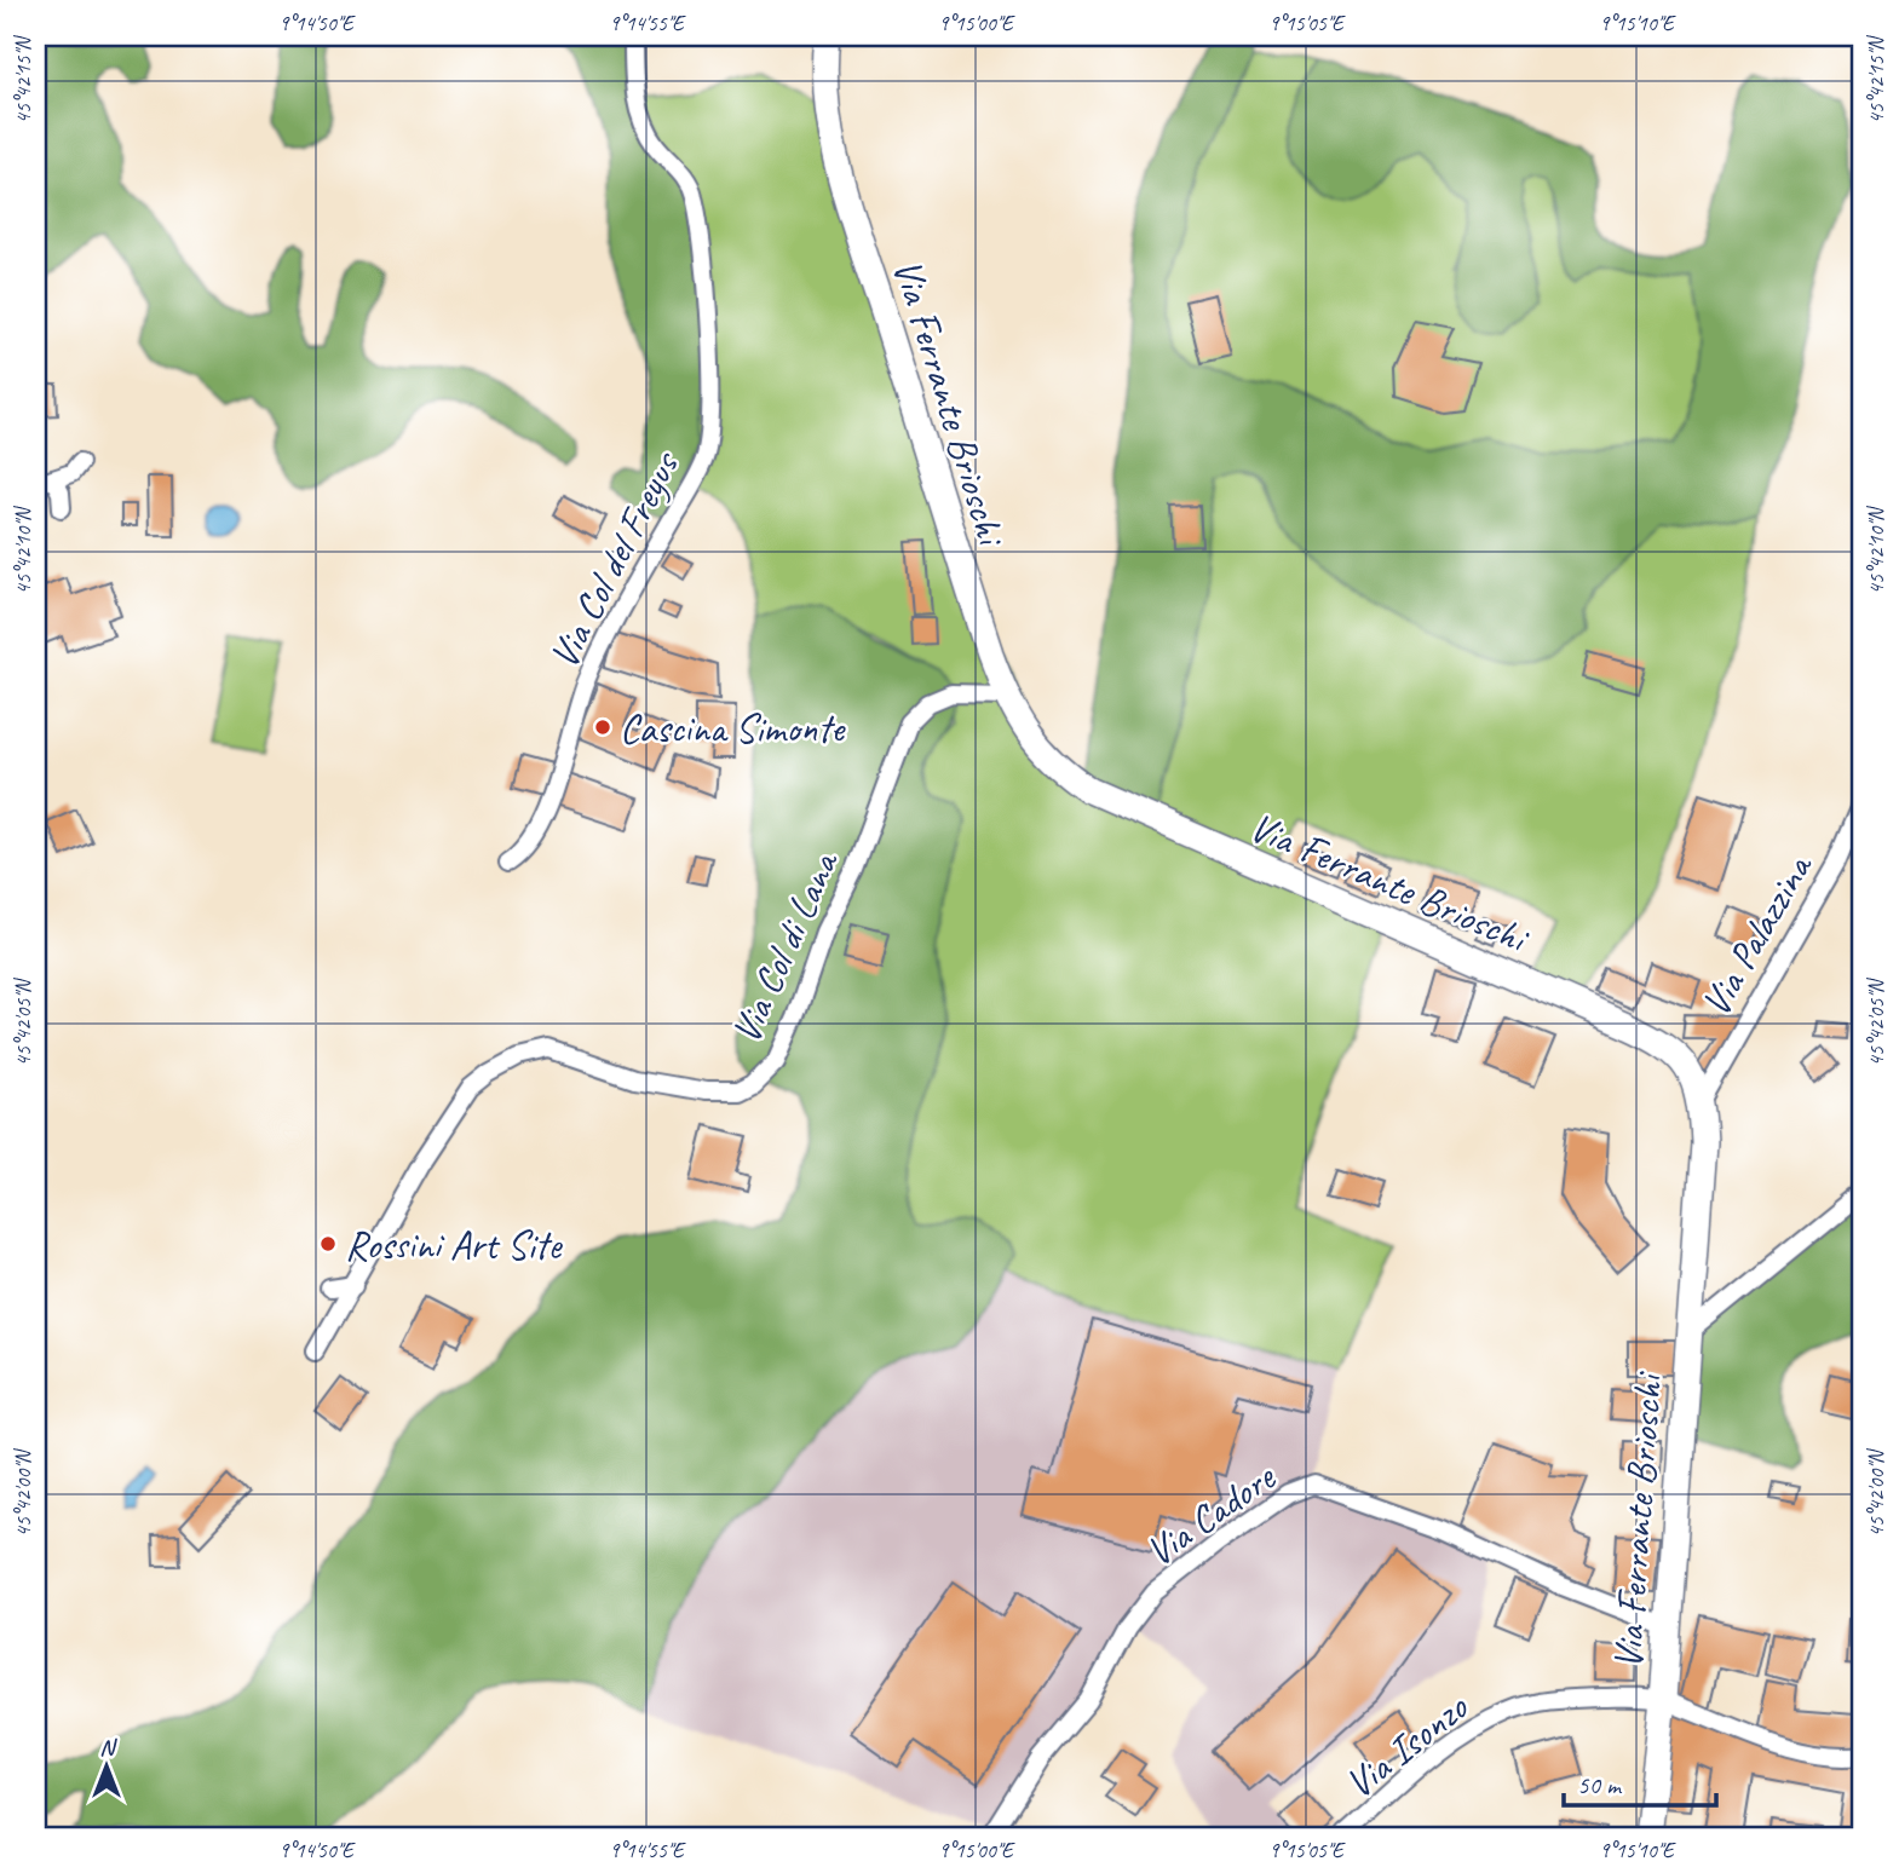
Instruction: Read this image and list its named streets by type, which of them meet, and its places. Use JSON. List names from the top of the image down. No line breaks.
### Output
{"streets":{"street":["Via Ferrante Brioschi","Via Col del Freyus","Via Palazzina","Via Col di Lana","Via Cadore","Via Isonzo"]},"crossings":[["Via Ferrante Brioschi","Via Palazzina"],["Via Ferrante Brioschi","Via Col di Lana"],["Via Ferrante Brioschi","Via Cadore"],["Via Ferrante Brioschi","Via Isonzo"]],"places":["Cascina Simonte","Rossini Art Site"],"scale_bar":"50 m","north":"top","coordinates":["9°14'50\"E","9°14'55\"E","9°15'00\"E","9°15'05\"E","9°15'10\"E","45°42'15\"N","45°42'10\"N","45°42'05\"N","45°42'00\"N"]}
